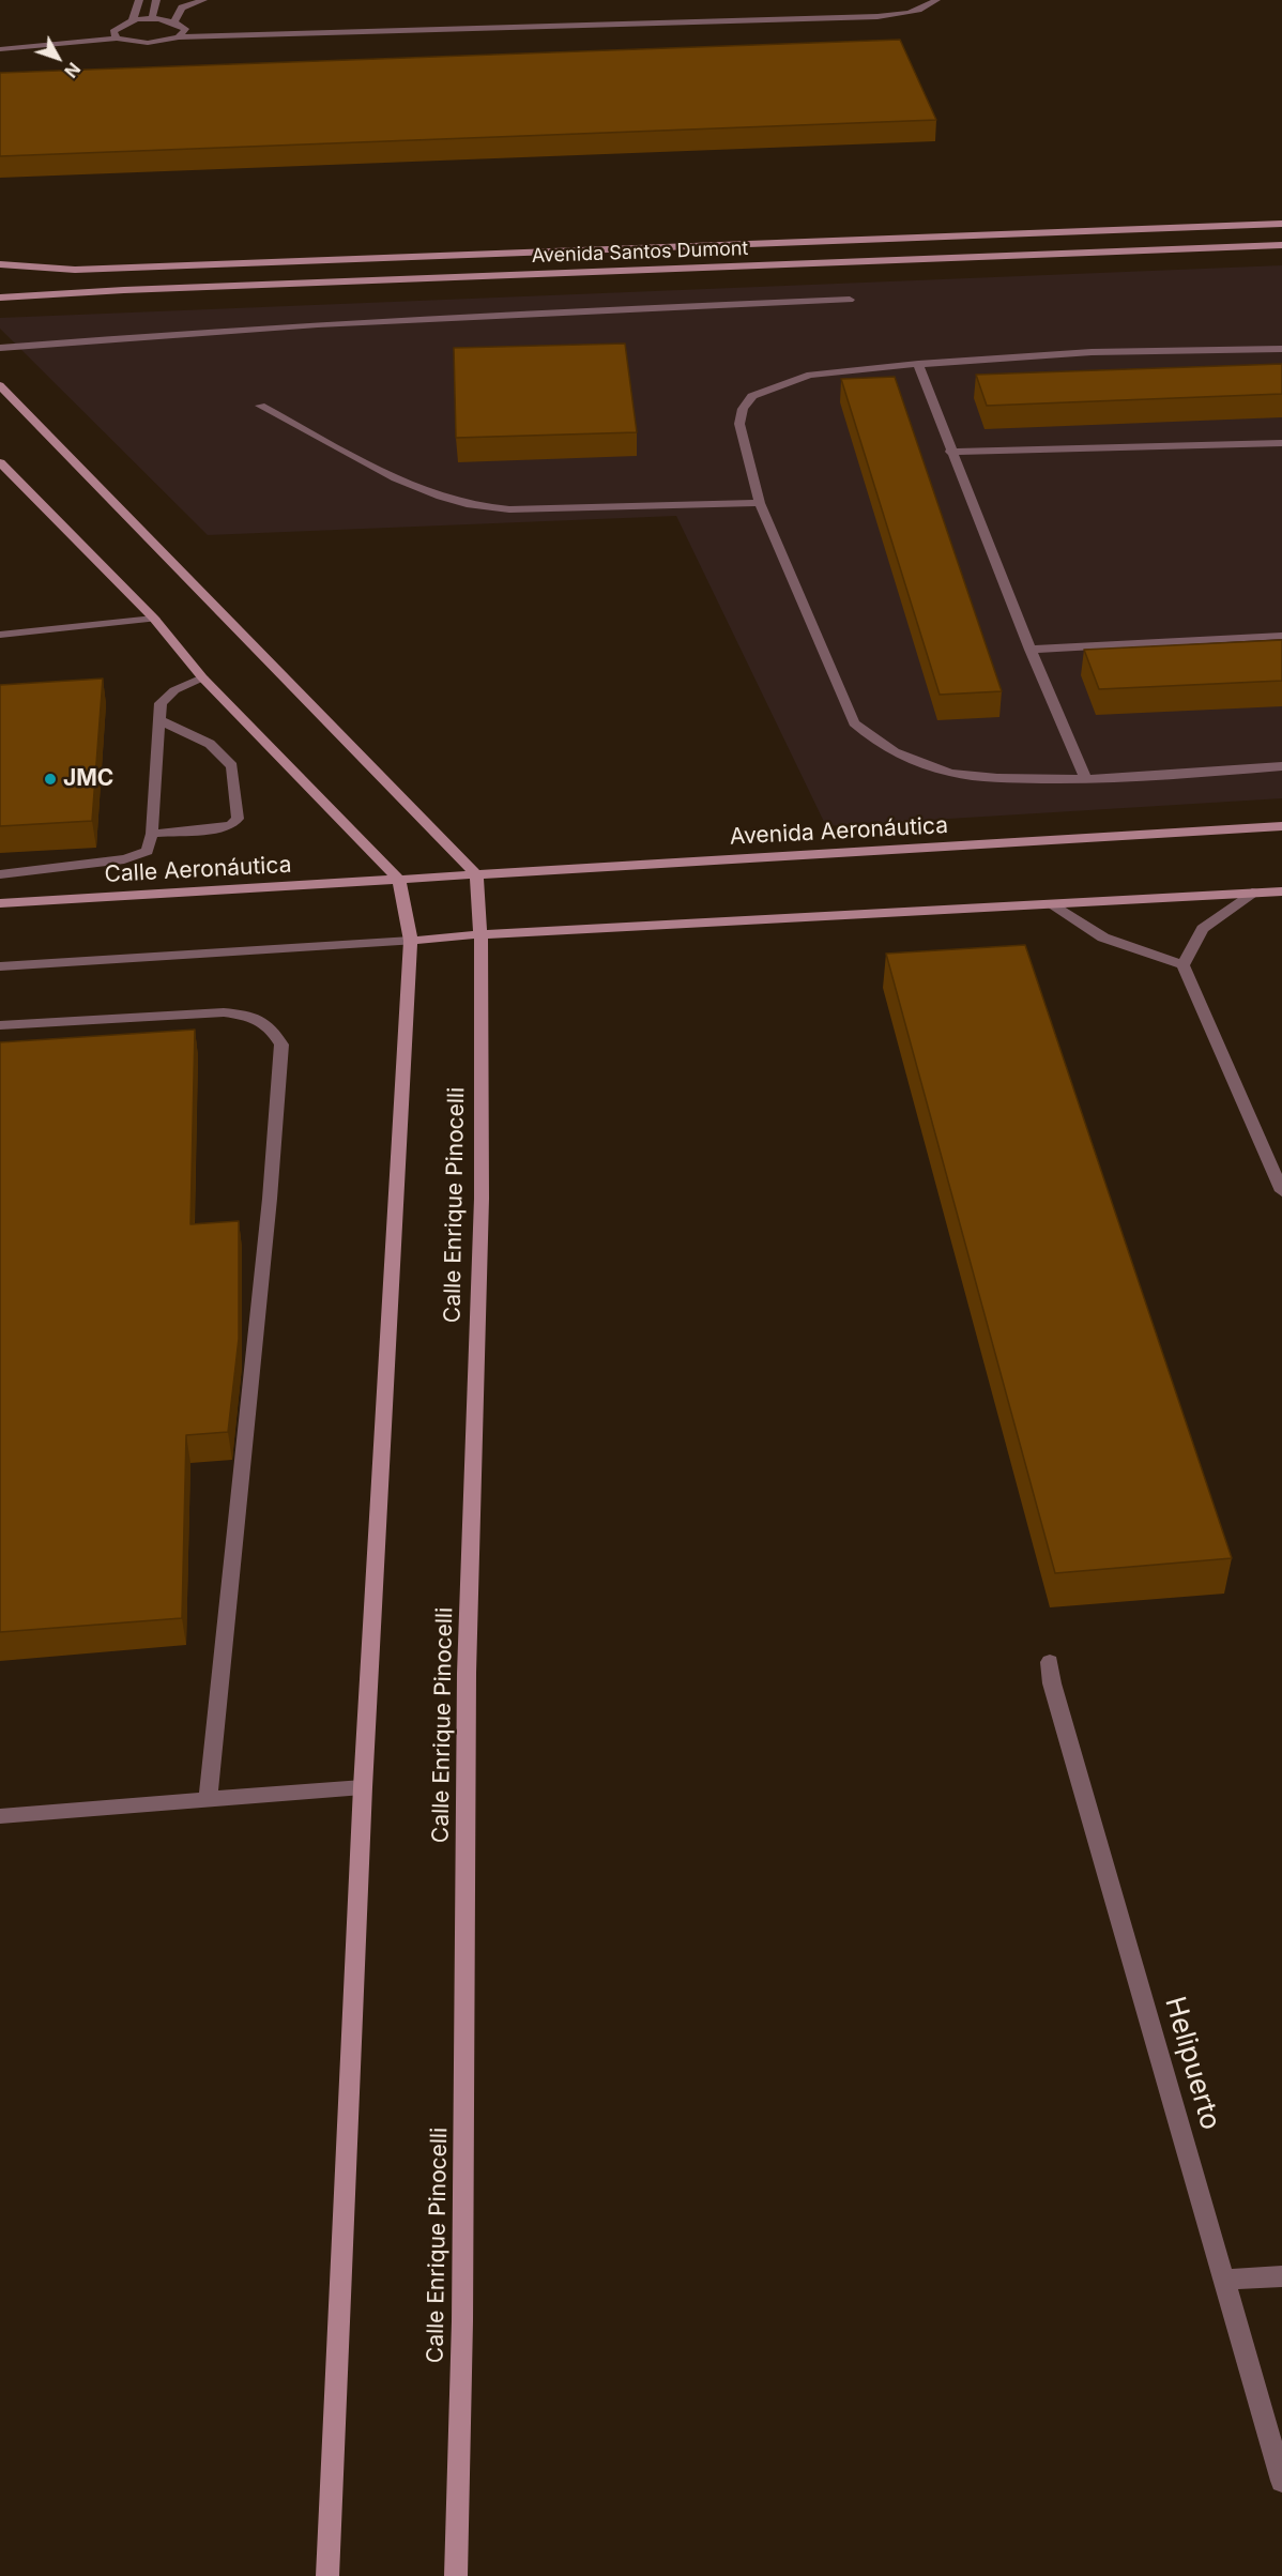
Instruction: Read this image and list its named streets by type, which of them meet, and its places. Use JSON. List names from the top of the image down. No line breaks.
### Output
{"streets":{"main road":["Avenida Santos Dumont","Avenida Aeronáutica","Calle Aeronáutica","Calle Enrique Pinocelli"],"street":["Helipuerto"]},"crossings":[["Avenida Aeronáutica","Calle Aeronáutica"],["Avenida Aeronáutica","Calle Enrique Pinocelli"]],"places":["JMC"],"north":"bottom right"}
